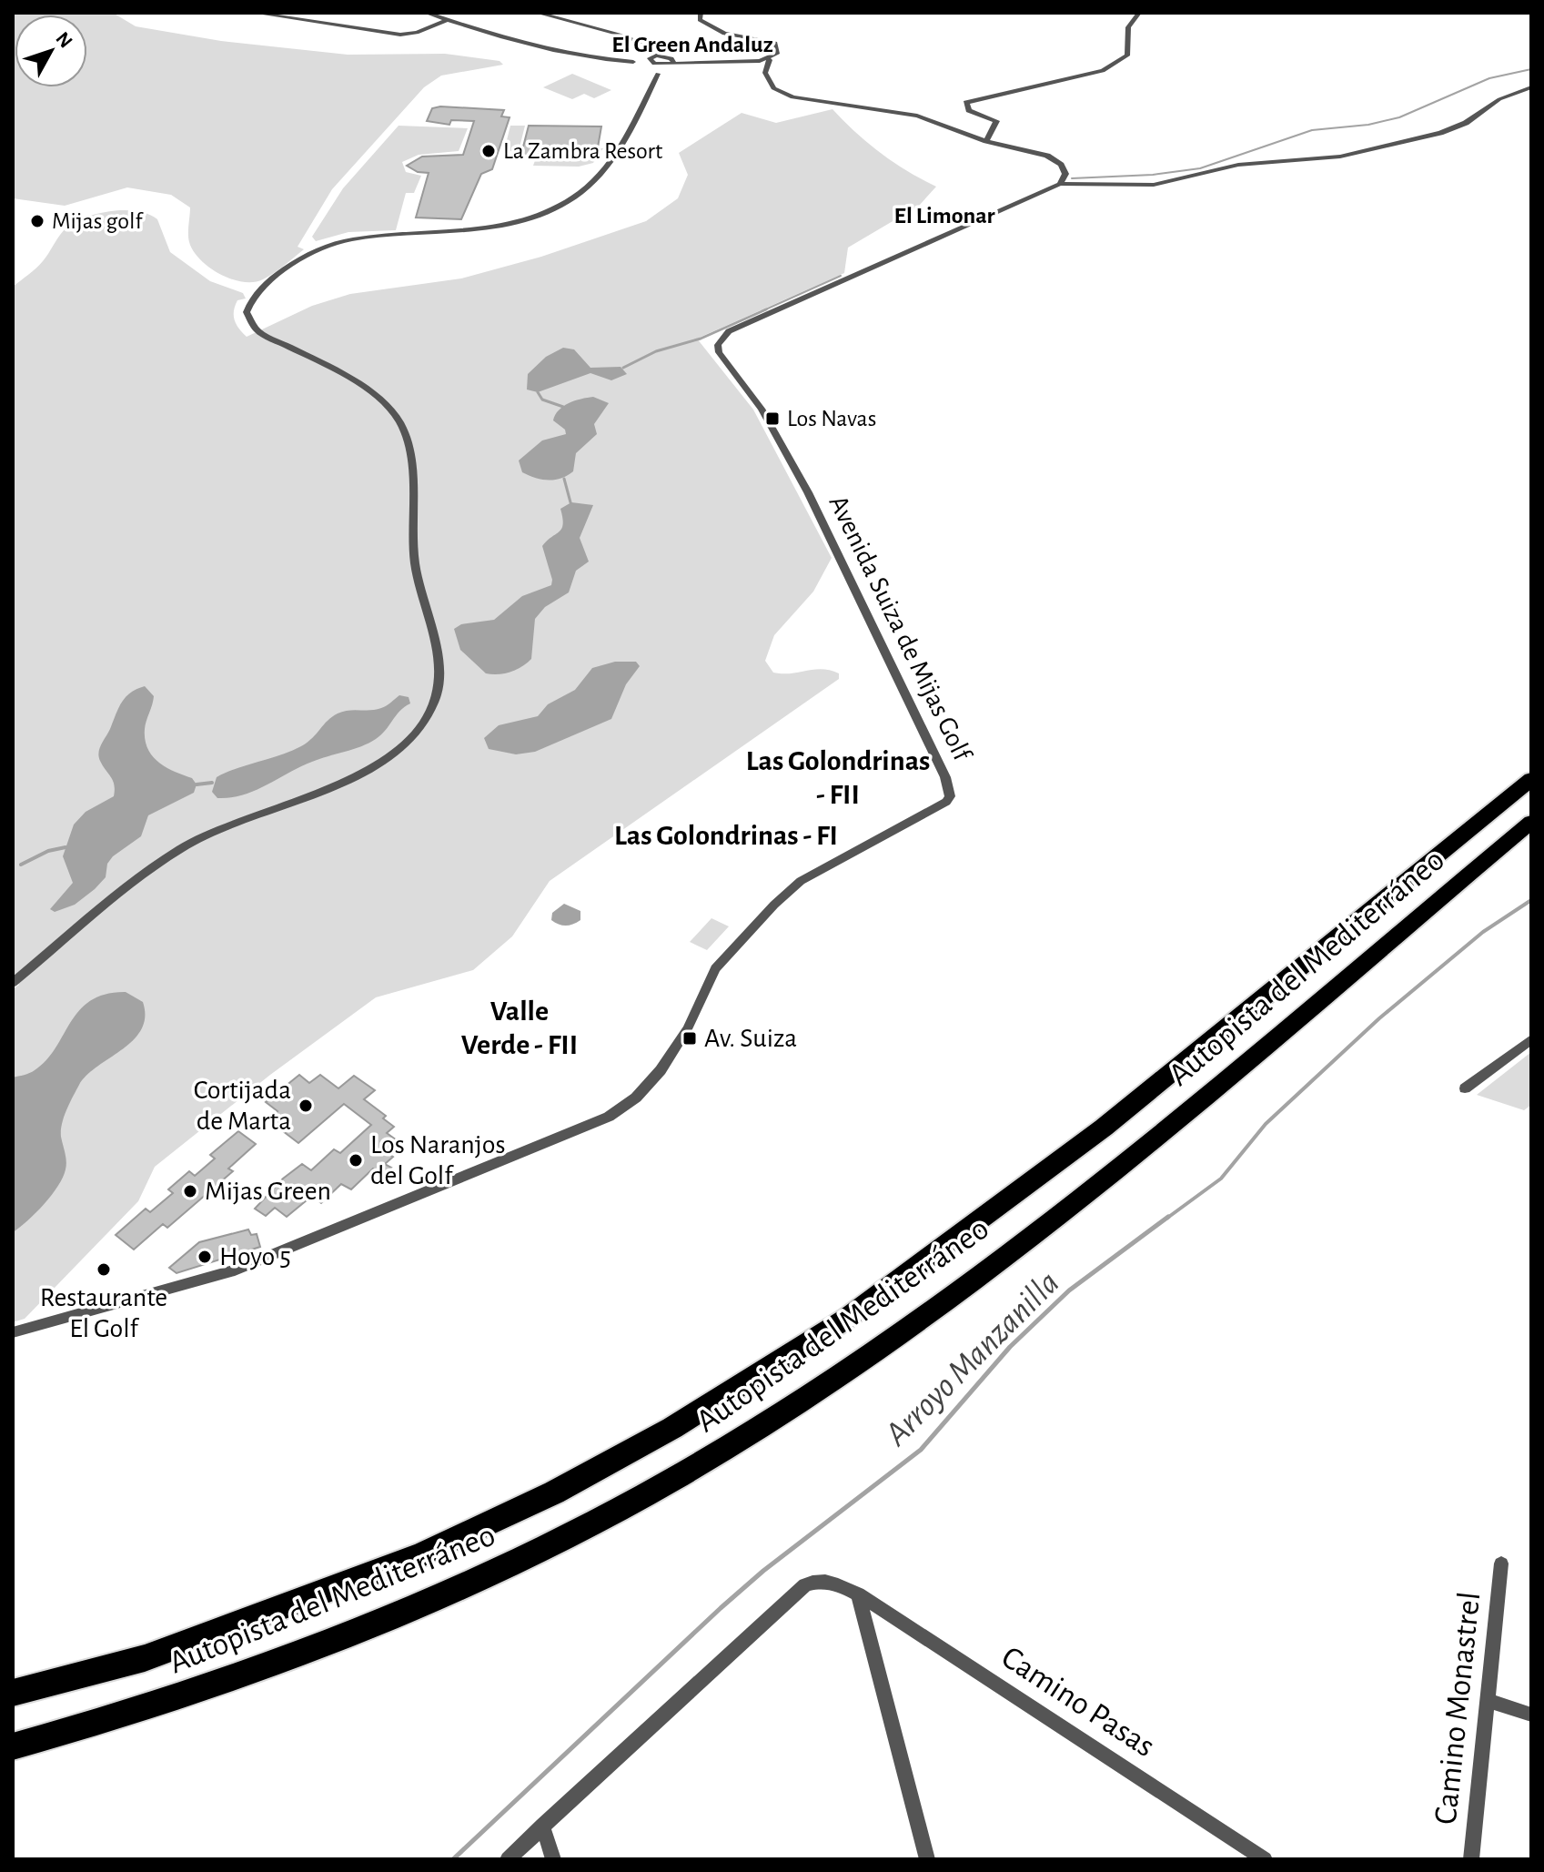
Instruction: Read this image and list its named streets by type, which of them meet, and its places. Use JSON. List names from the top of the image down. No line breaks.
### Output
{"streets":{"highway":["Autopista del Mediterráneo"],"street":["Avenida Suiza de Mijas Golf","Camino Pasas","Camino Monastrel"]},"districts":["El Green Andaluz","El Limonar","Las Golondrinas - FII","Las Golondrinas - FI","Valle Verde - FII"],"water":["Arroyo Manzanilla"],"places":{"other":["La Zambra Resort","Mijas golf","Cortijada de Marta","Los Naranjos del Golf","Mijas Green","Hoyo 5","Restaurante El Golf"],"transit":["Los Navas","Av. Suiza"]},"north":"top right"}
